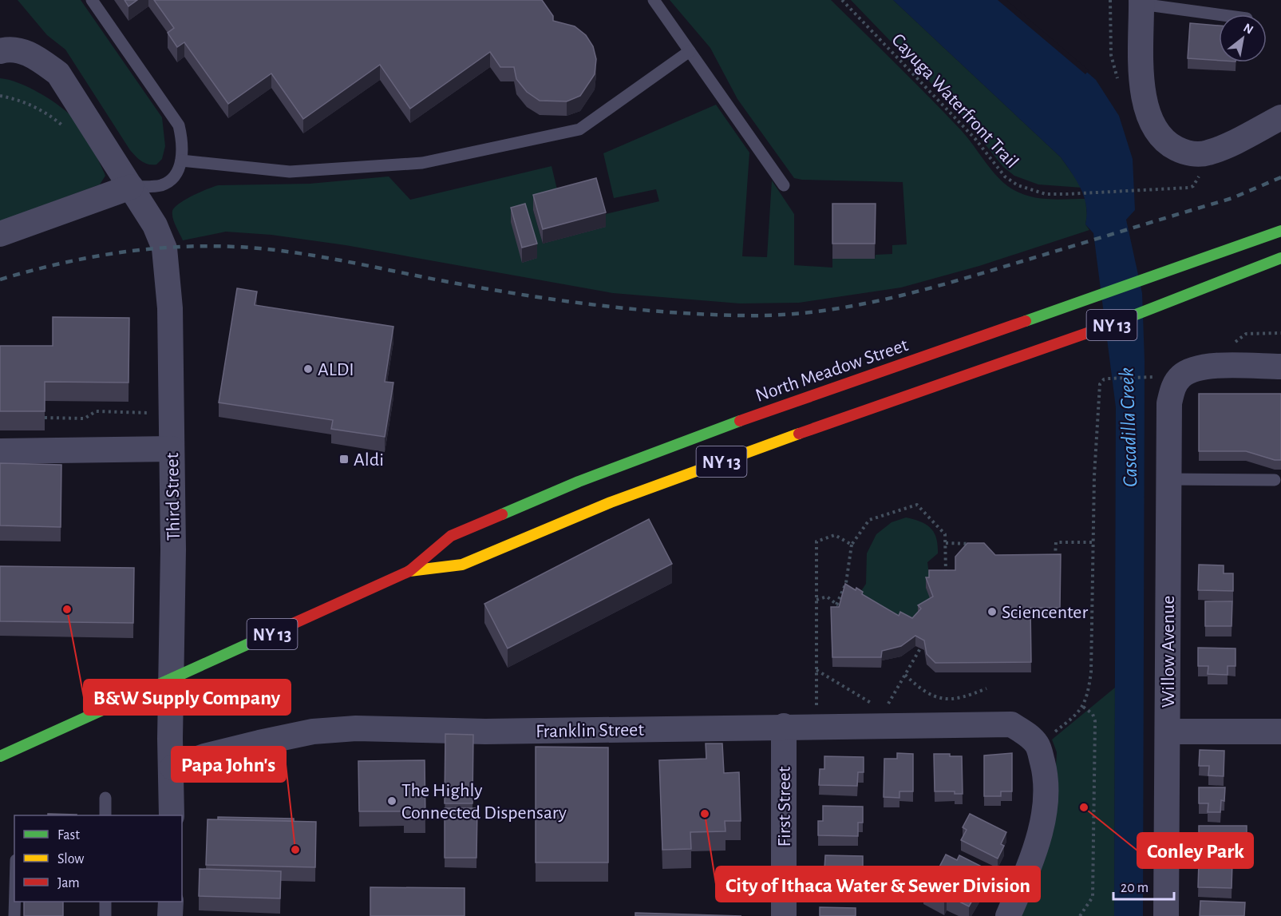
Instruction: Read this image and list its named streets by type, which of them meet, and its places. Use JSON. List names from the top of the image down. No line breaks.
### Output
{"streets":{"highway":["NY 13","North Meadow Street"],"street":["Third Street","Willow Avenue","Franklin Street","First Street"],"path":["Cayuga Waterfront Trail"]},"crossings":[["North Meadow Street","Third Street"],["Third Street","Franklin Street"],["Franklin Street","First Street"]],"water":["Cascadilla Creek"],"places":{"other":["ALDI","B&W Supply Company","Sciencenter","The Highly Connected Dispensary","Conley Park","City of Ithaca Water & Sewer Division","Papa John's"],"transit":["Aldi"]},"legend":["Fast","Slow","Jam"],"scale_bar":"20 m","north":"top right"}
